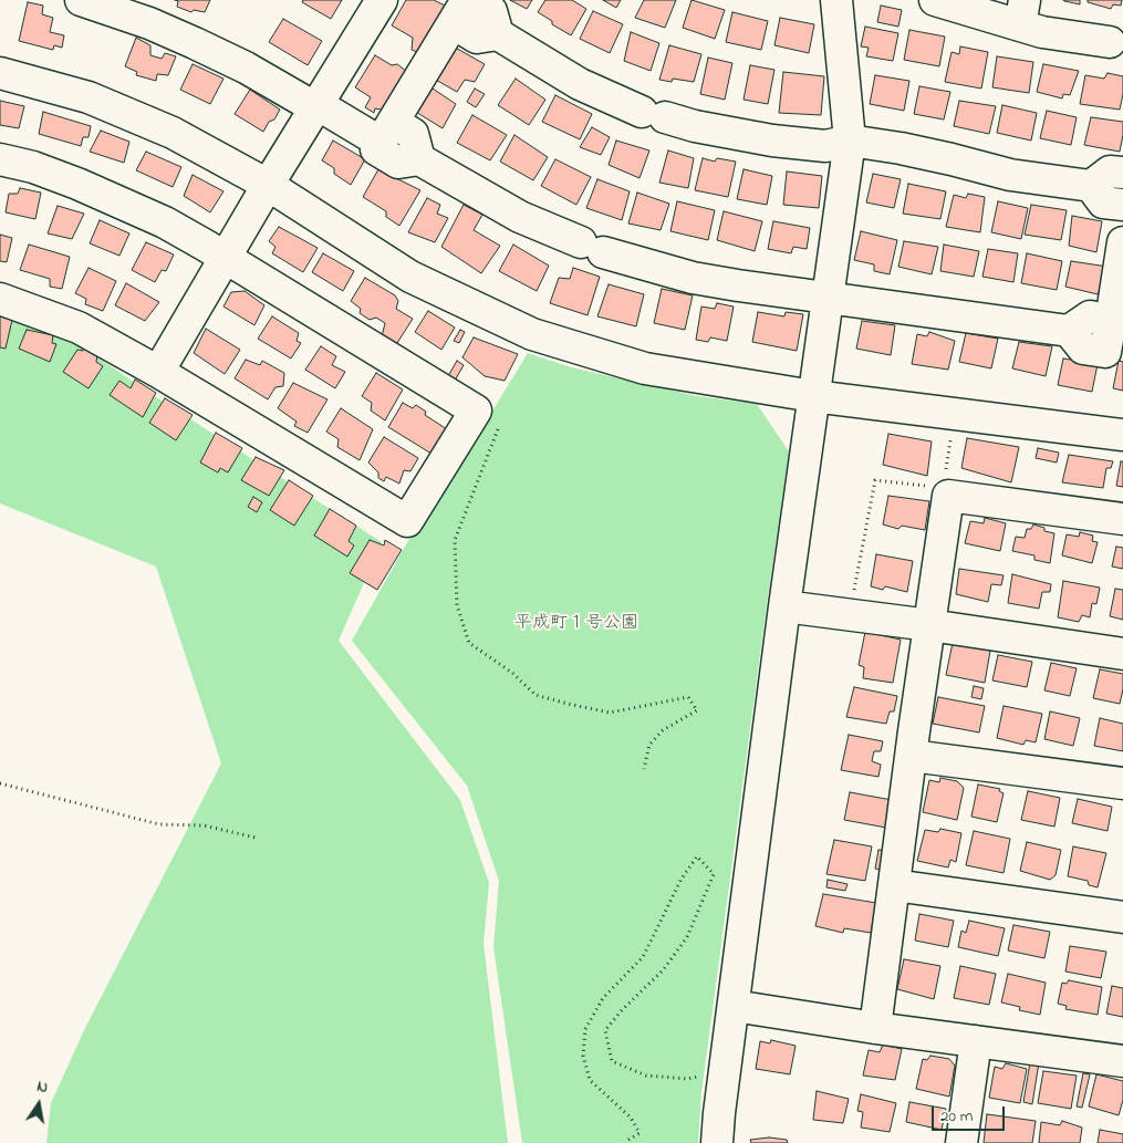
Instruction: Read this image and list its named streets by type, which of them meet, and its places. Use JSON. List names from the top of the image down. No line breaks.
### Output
{"parks":["平成町１号公園"],"scale_bar":"20 m","north":"top"}
